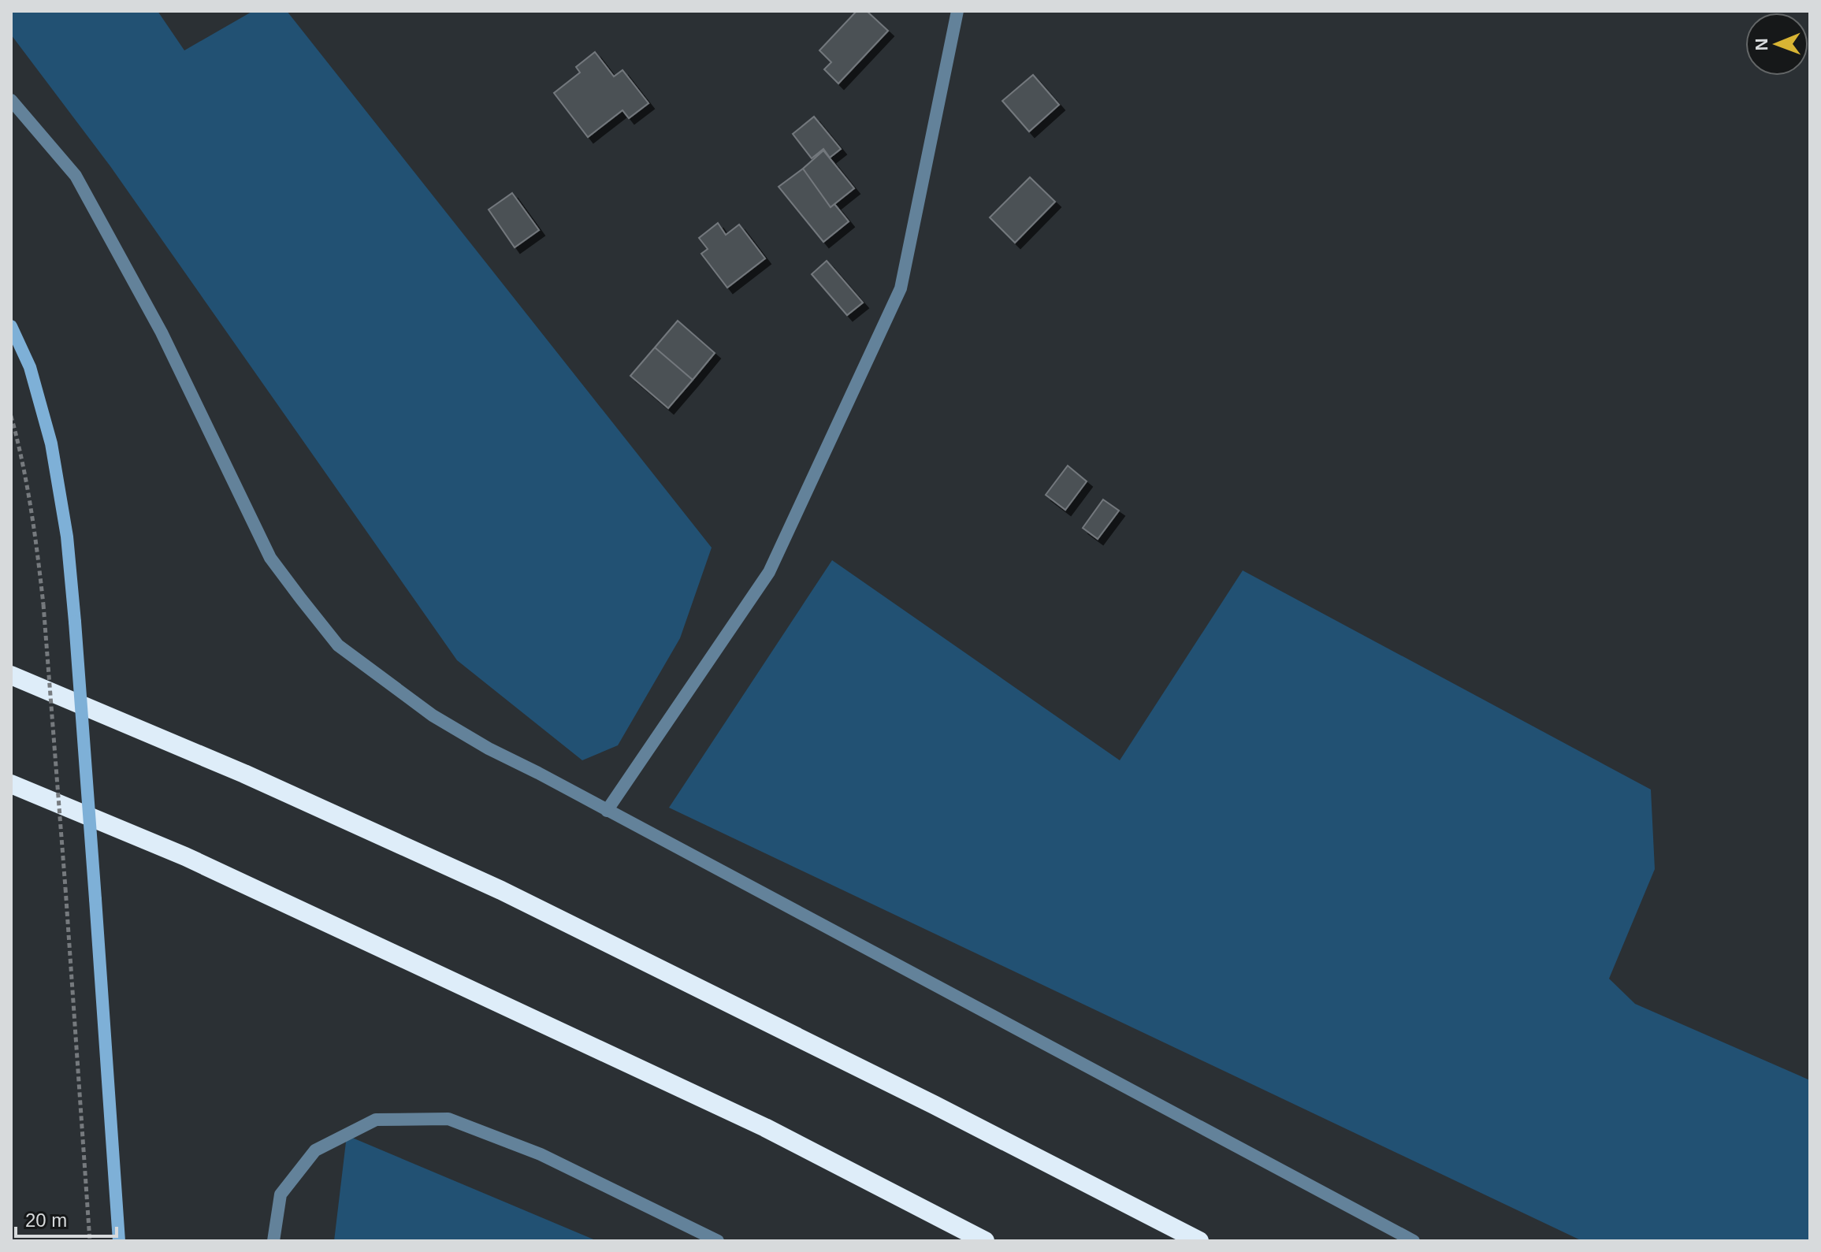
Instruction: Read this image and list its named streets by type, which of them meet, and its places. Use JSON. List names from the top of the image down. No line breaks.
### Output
{"scale_bar":"20 m","north":"left"}
